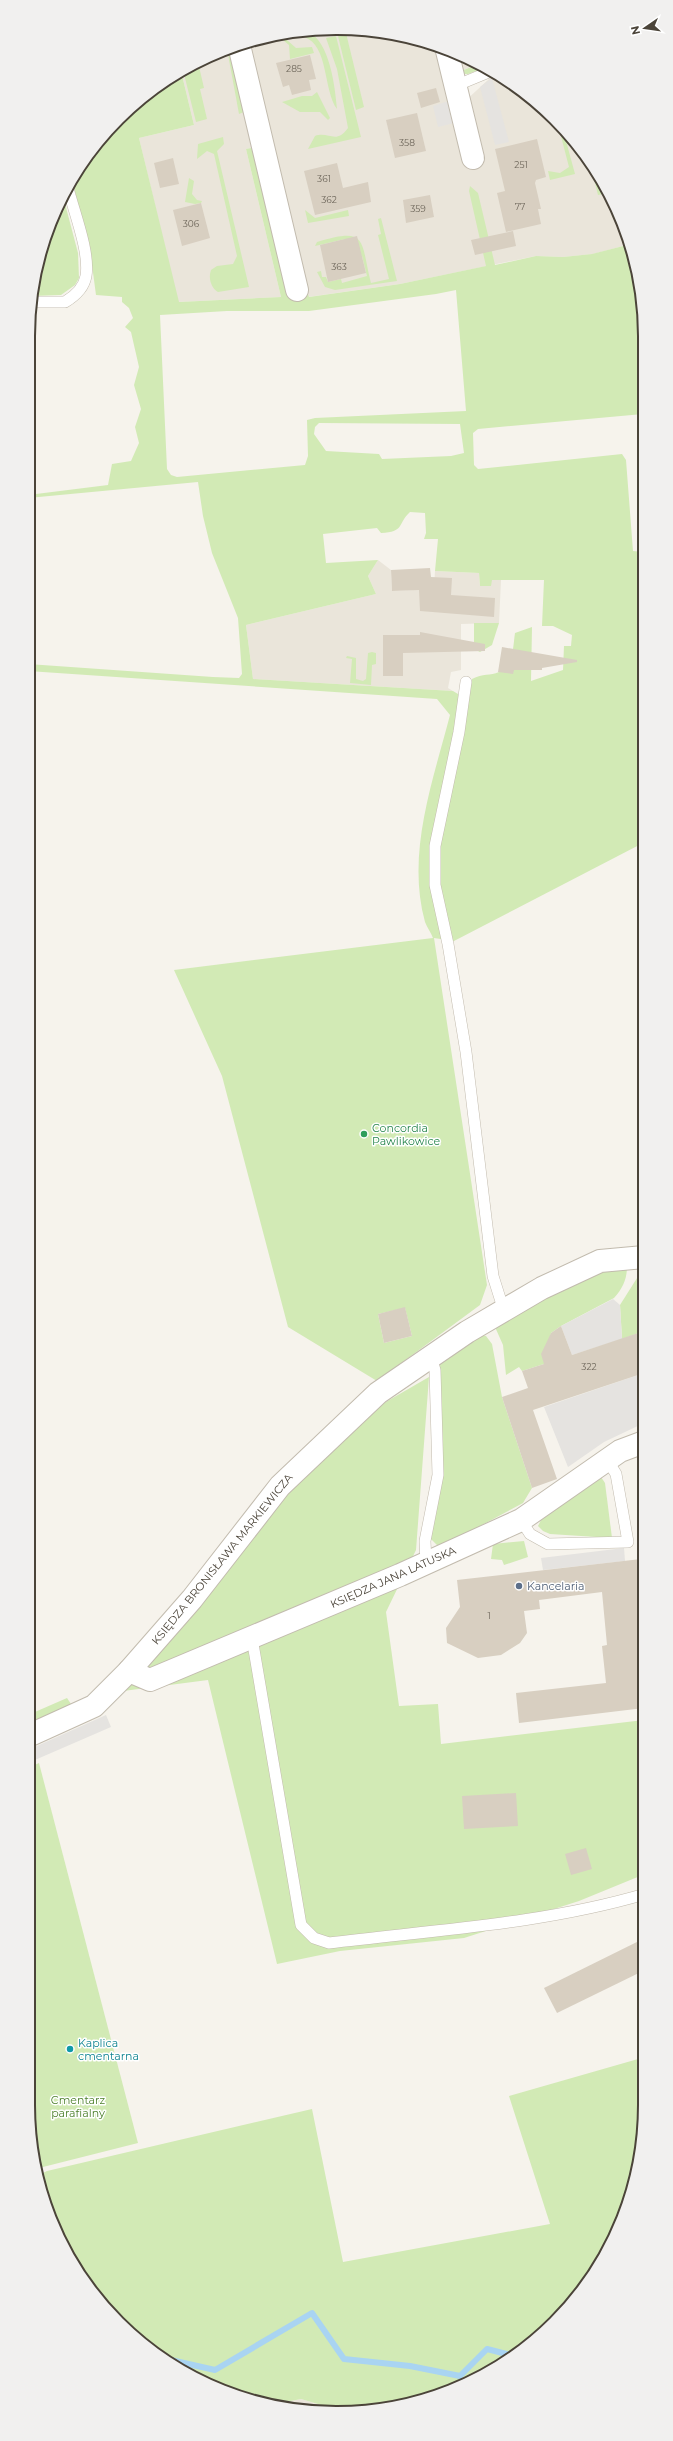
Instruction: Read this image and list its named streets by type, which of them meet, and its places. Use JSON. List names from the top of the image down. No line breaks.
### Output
{"streets":{"street":["KSIĘDZA BRONISŁAWA MARKIEWICZA","KSIĘDZA JANA LATUSKA"]},"crossings":[["KSIĘDZA BRONISŁAWA MARKIEWICZA","KSIĘDZA JANA LATUSKA"]],"parks":["Cmentarz parafialny"],"places":["Concordia Pawlikowice","Kancelaria","Kaplica cmentarna"],"house_numbers":["285","358","251","361","362","77","359","306","363","322","1"],"north":"left"}
